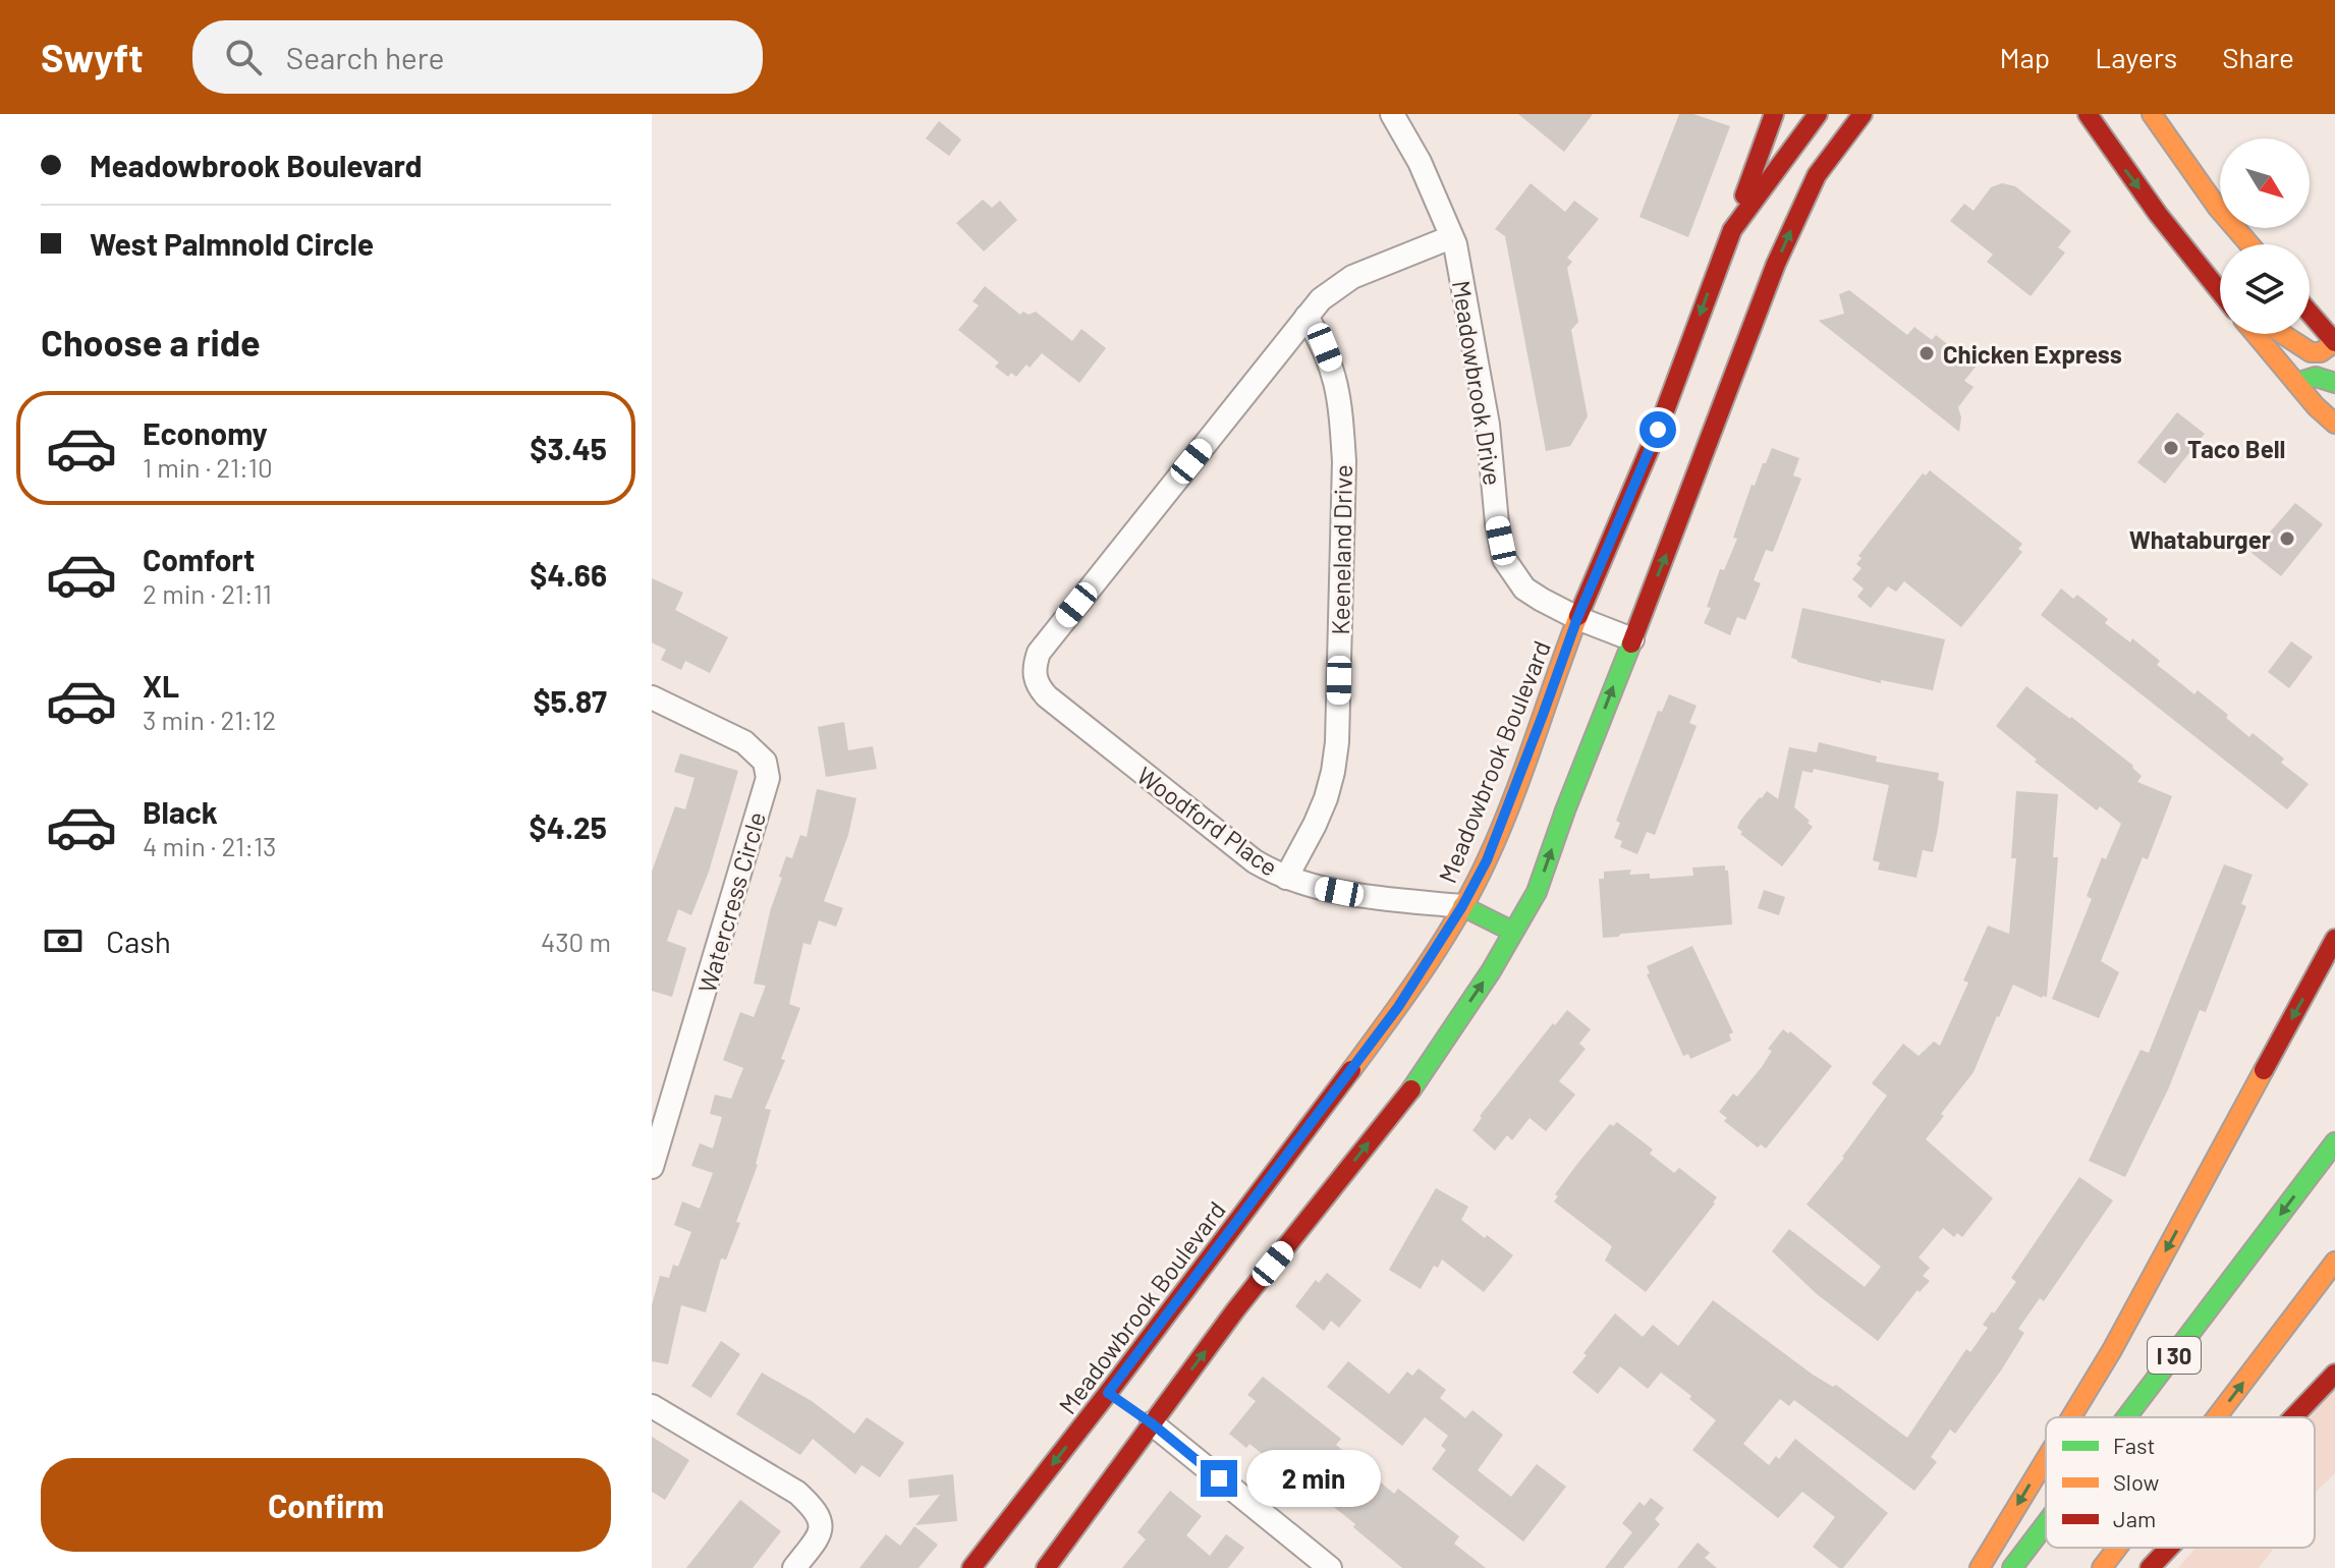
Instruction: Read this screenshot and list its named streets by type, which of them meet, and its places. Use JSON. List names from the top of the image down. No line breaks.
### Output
{"streets":{"main road":["Meadowbrook Boulevard","I 30"],"street":["Meadowbrook Drive","Keeneland Drive","Woodford Place","Watercress Circle"]},"crossings":[["Meadowbrook Drive","Meadowbrook Boulevard"],["Keeneland Drive","Woodford Place"],["Meadowbrook Boulevard","Woodford Place"]],"places":["Chicken Express","Taco Bell","Whataburger"],"legend":["Fast","Slow","Jam"],"north":"bottom right","page":{"header":"Swyft","search":"Search here","nav":["Map","Layers","Share"],"banner":["Meadowbrook Boulevard","West Palmnold Circle"],"heading":"Choose a ride","list":[{"name":"Economy","note":"1 min · 21:10","value":"$3.45"},{"name":"Comfort","note":"2 min · 21:11","value":"$4.66"},{"name":"XL","note":"3 min · 21:12","value":"$5.87"},{"name":"Black","note":"4 min · 21:13","value":"$4.25"}],"pay":["Cash","430 m"],"buttons":"Confirm","bubble":"2 min"}}
